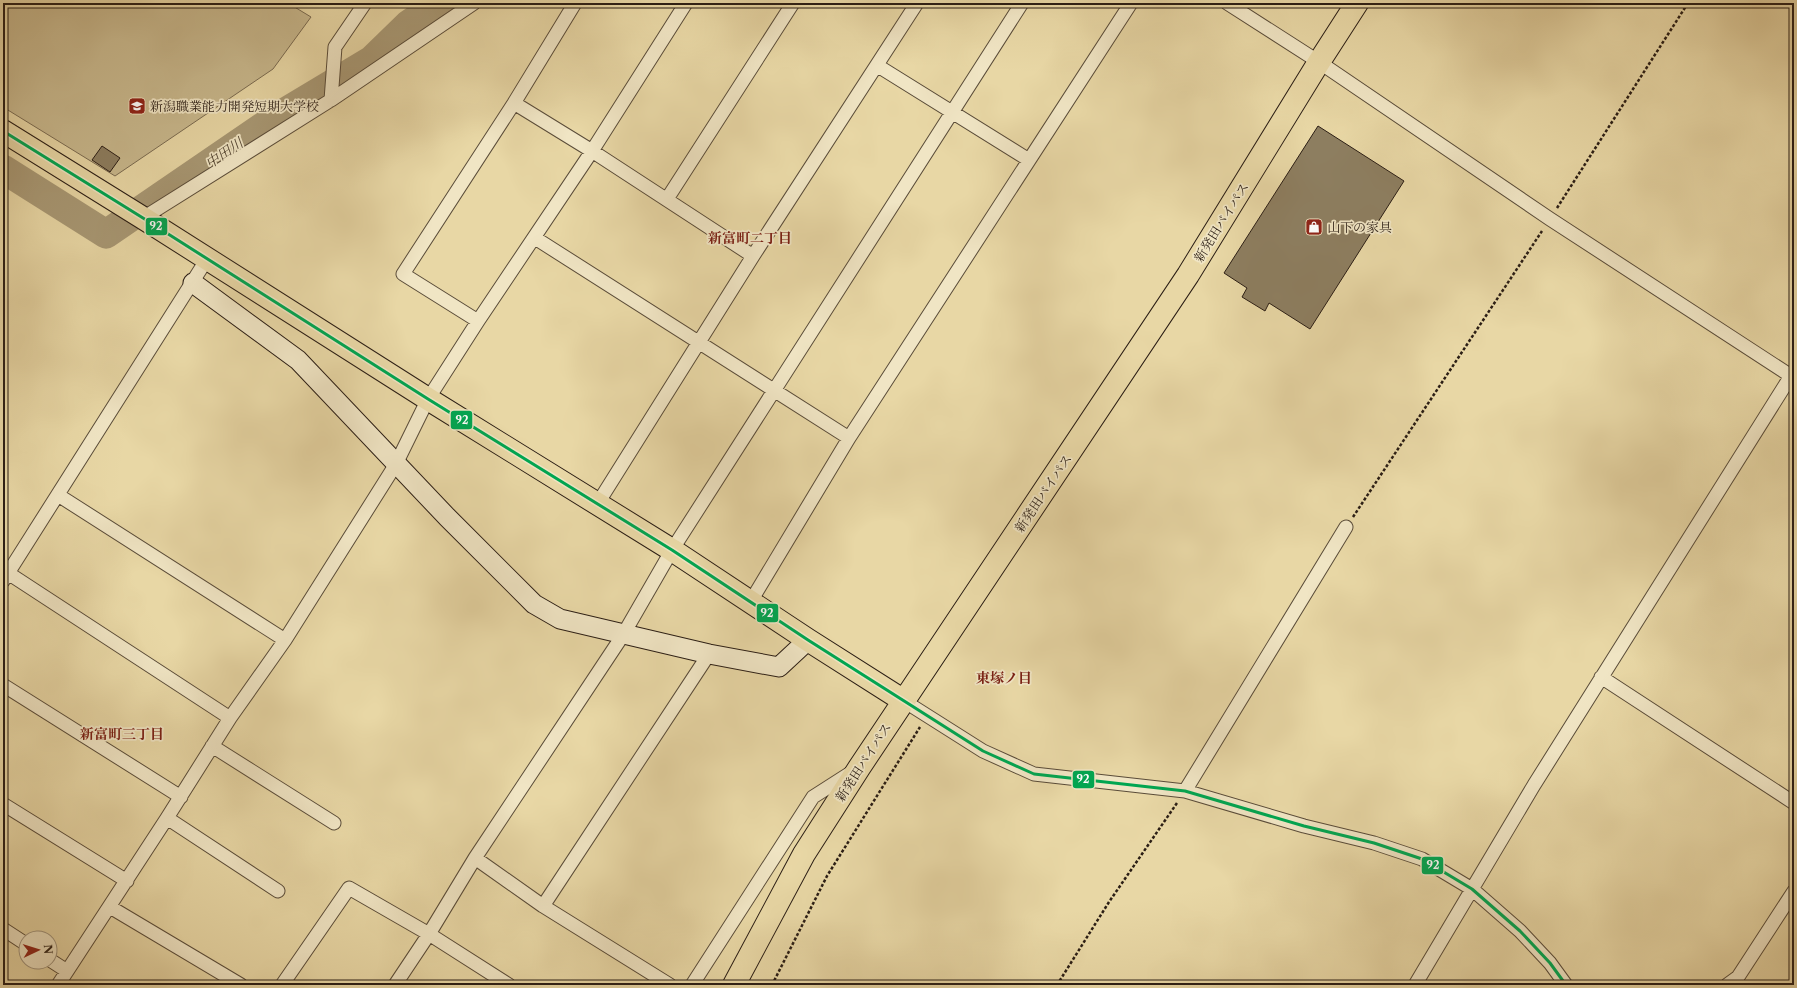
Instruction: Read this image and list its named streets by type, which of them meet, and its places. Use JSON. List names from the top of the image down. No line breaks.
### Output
{"streets":{"highway":["新発田バイパス"]},"districts":["新富町二丁目","東塚ノ目","新富町三丁目"],"water":["中田川"],"places":{"school or university":["新潟職業能力開発短期大学校"],"shop":["山下の家具"]},"lines":["transit line 92"],"north":"right"}
